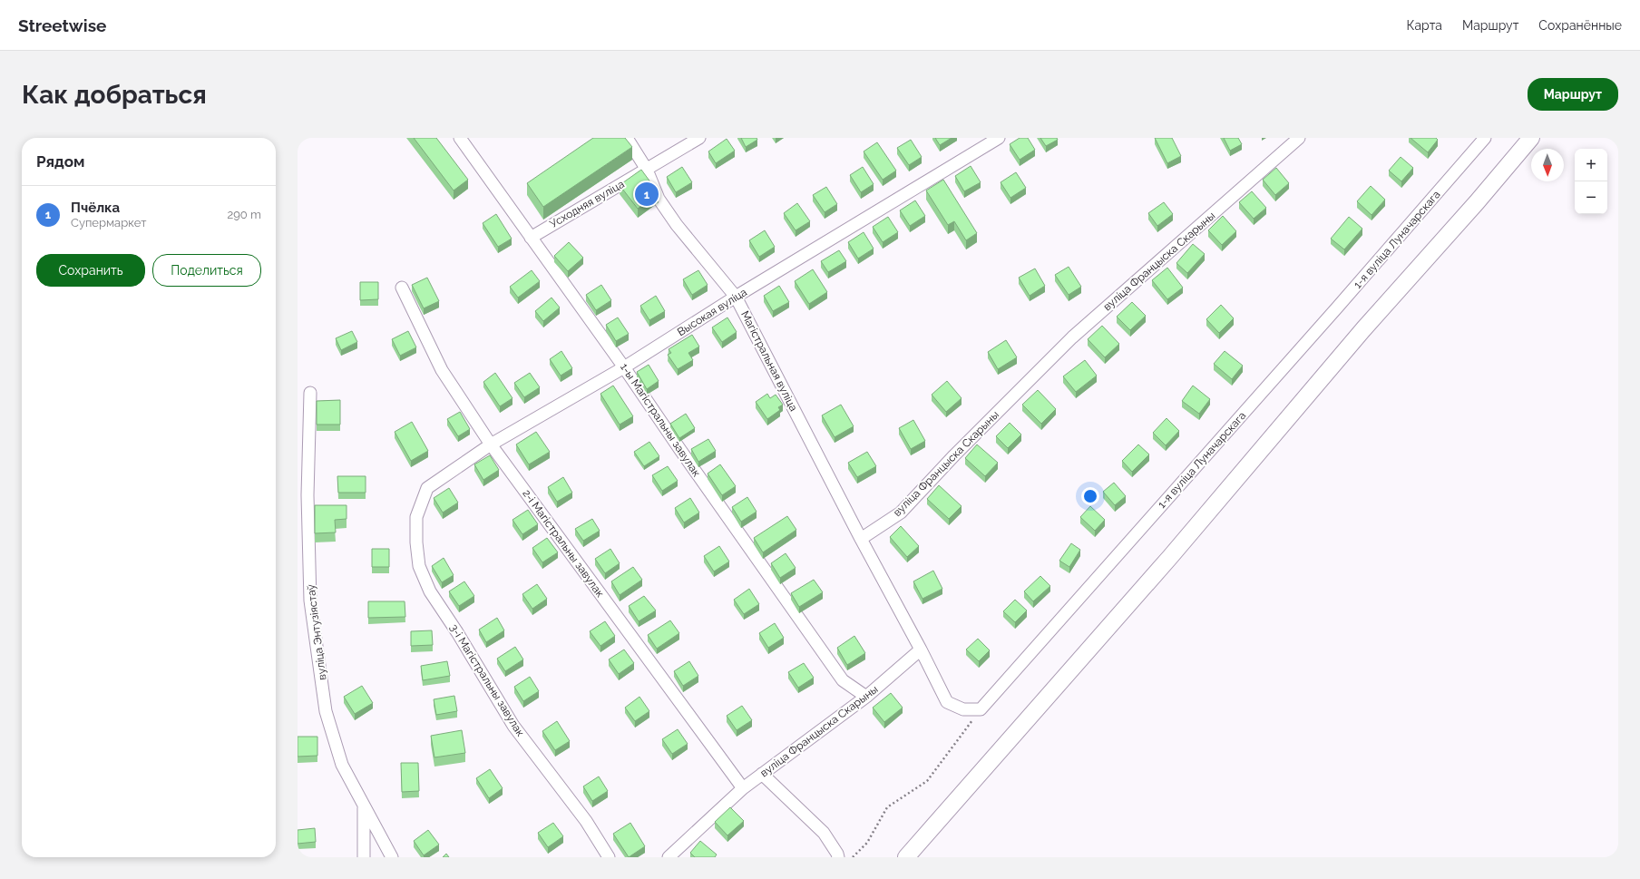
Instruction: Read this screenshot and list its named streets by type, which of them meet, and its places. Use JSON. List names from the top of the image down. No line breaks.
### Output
{"streets":{"street":["Усходняя вуліца","1-я вуліца Луначарскага","вуліца Францыска Скарыны","Высокая вуліца","Магістральная вуліца","1-ы Магістральны завулак","2-і Магістральны завулак","вуліца Энтузіястаў","3-і Магістральны завулак"]},"crossings":[["Усходняя вуліца","Магістральная вуліца"],["Усходняя вуліца","1-ы Магістральны завулак"],["вуліца Францыска Скарыны","Магістральная вуліца"],["вуліца Францыска Скарыны","1-ы Магістральны завулак"],["вуліца Францыска Скарыны","2-і Магістральны завулак"],["Высокая вуліца","Магістральная вуліца"],["Высокая вуліца","1-ы Магістральны завулак"],["Высокая вуліца","2-і Магістральны завулак"],["Высокая вуліца","3-і Магістральны завулак"]],"north":"bottom","page":{"header":"Streetwise","nav":["Карта","Маршрут","Сохранённые"],"buttons":["Маршрут",["Сохранить","Поделиться"]],"title":"Как добраться","heading":"Рядом","map_buttons":["+","−"],"pins":"1","list":[{"mark":"1","name":"Пчёлка","note":"Супермаркет","value":"290 m"}]}}
